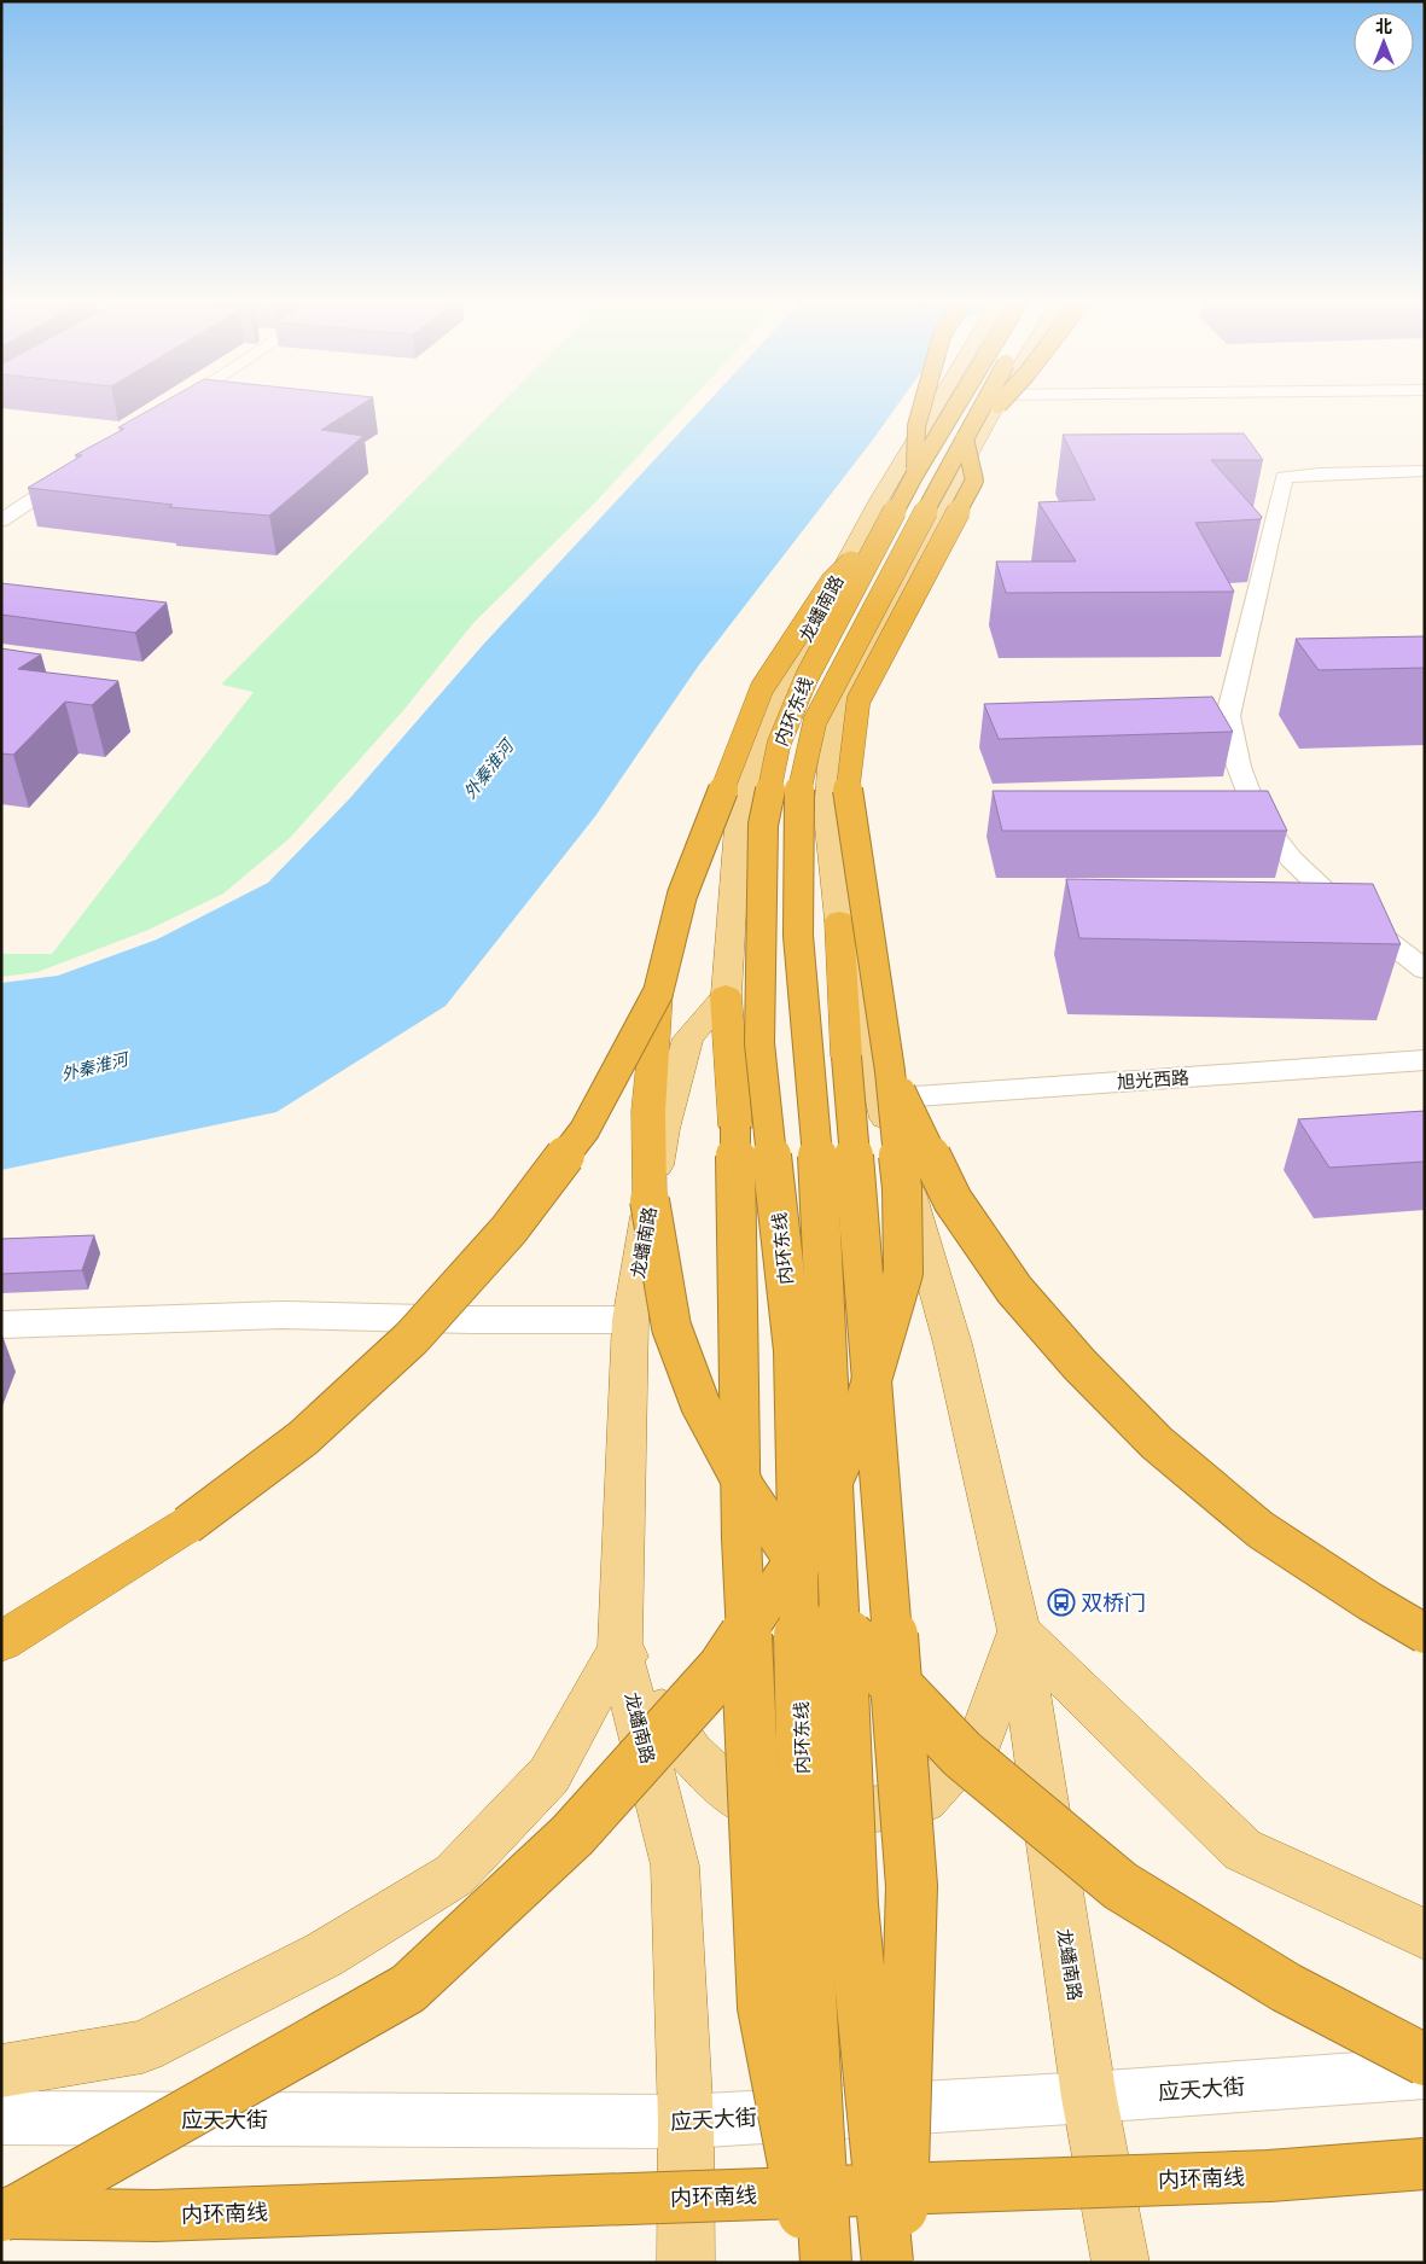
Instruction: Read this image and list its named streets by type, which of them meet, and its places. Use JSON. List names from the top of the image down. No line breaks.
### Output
{"streets":{"highway":["内环东线","内环南线"],"main road":["龙蟠南路"],"street":["旭光西路","应天大街"]},"crossings":[["龙蟠南路","旭光西路"],["龙蟠南路","应天大街"]],"water":["外秦淮河"],"places":{"bus stop":["双桥门"]},"north":"top"}
